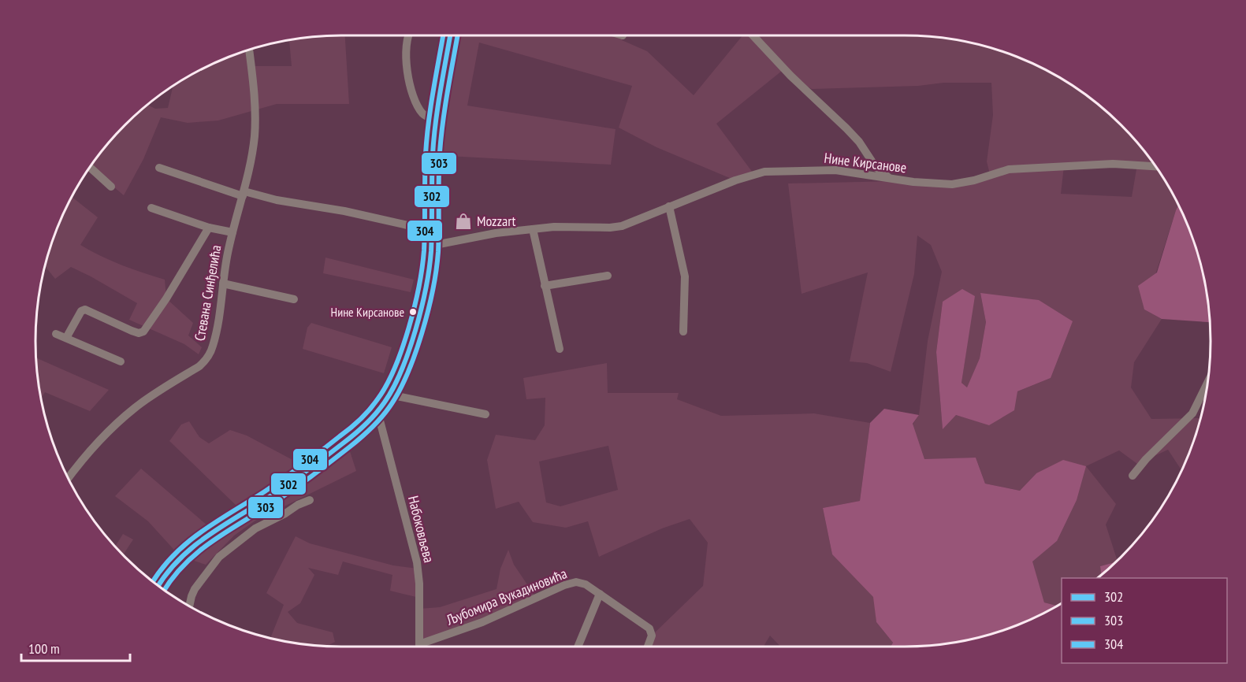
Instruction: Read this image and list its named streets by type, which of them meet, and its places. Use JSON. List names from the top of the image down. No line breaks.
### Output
{"streets":{"street":["Нине Кирсанове","Стевана Синђелића","Набоковљева","Љубомира Вукадиновића"]},"crossings":[["Набоковљева","Љубомира Вукадиновића"]],"places":{"shop":["Mozzart"],"other":["Нине Кирсанове"]},"lines":["transit line 302","transit line 303","transit line 304"],"legend":["302","303","304"],"scale_bar":"100 m"}
